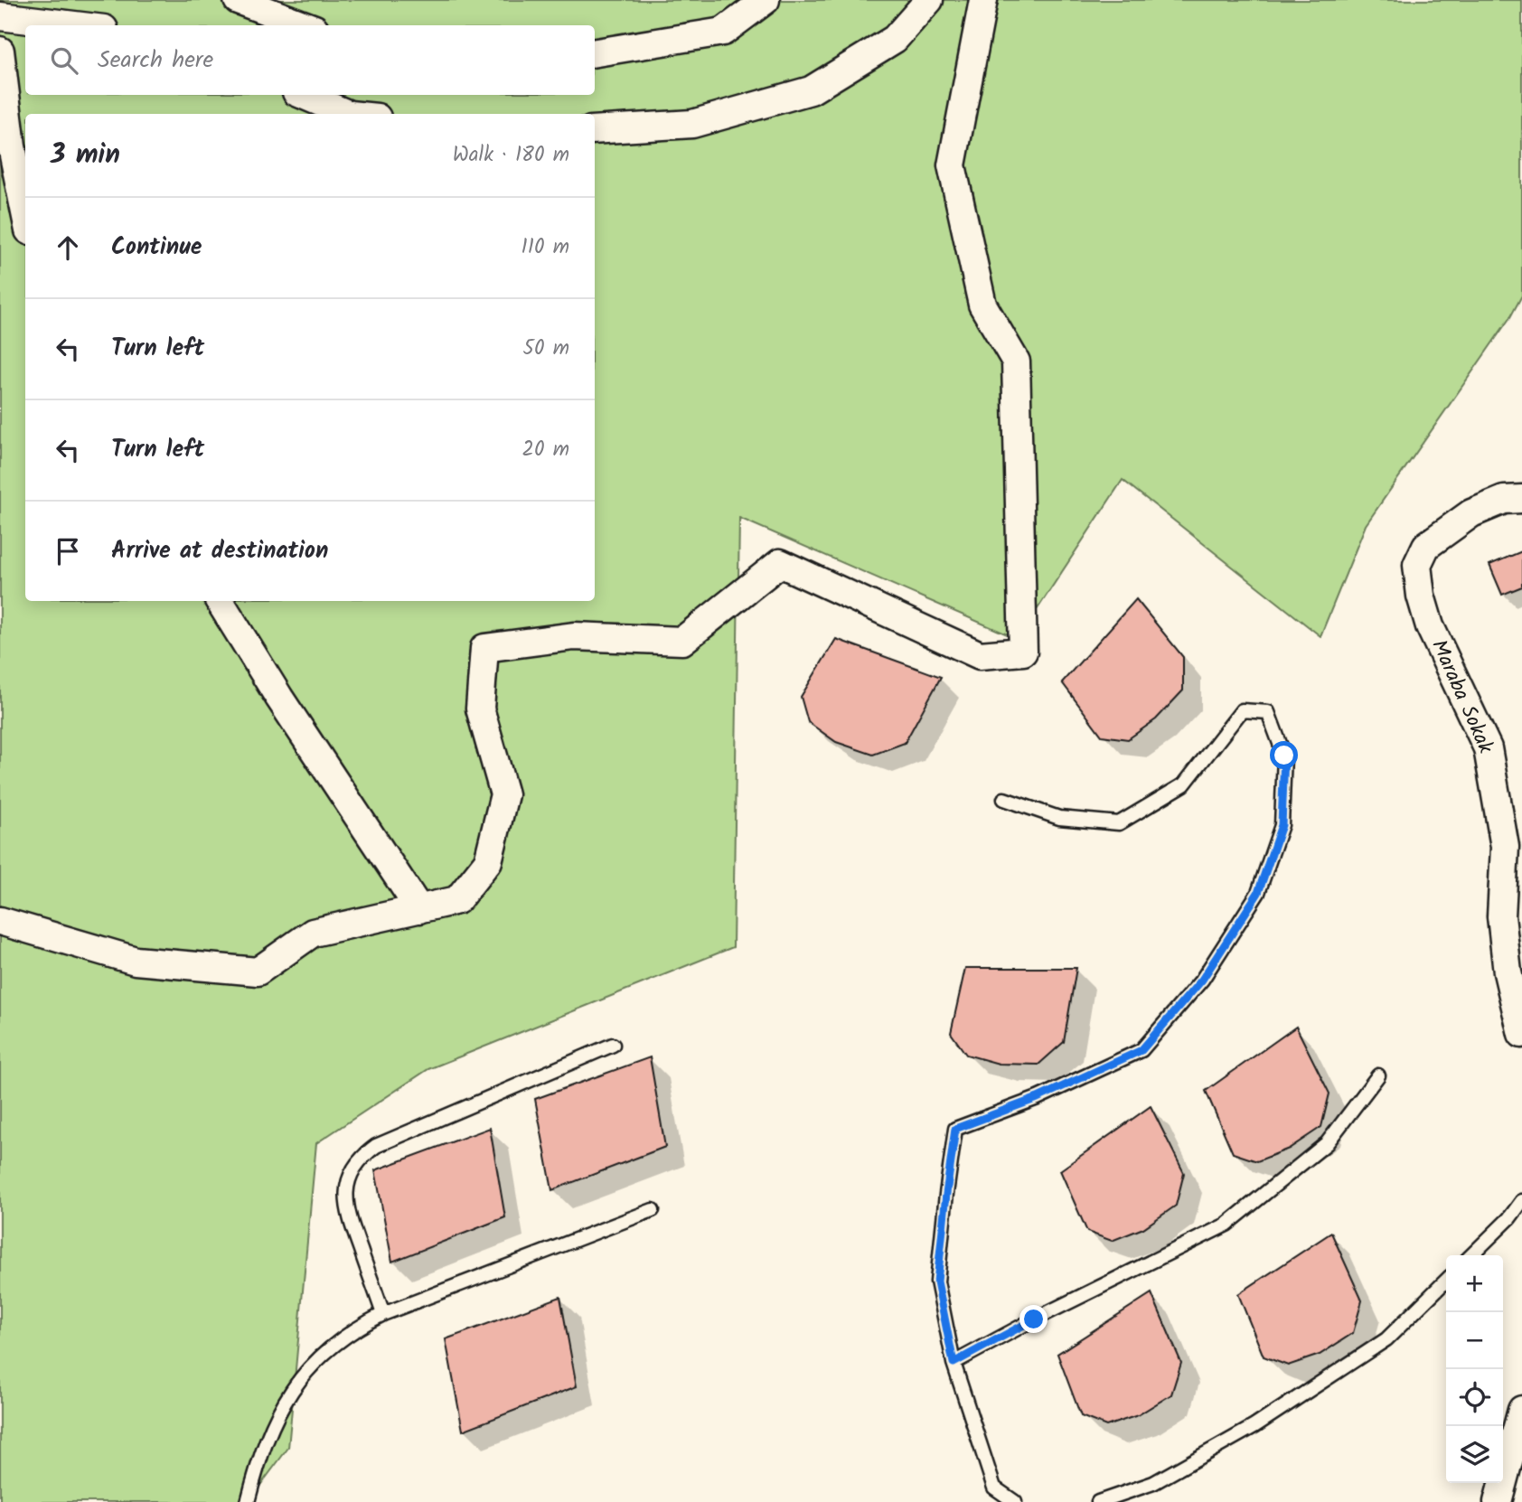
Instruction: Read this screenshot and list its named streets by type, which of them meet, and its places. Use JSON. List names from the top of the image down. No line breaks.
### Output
{"streets":{"street":["Maraba Sokak"]},"page":{"search":"Search here","heading":["3 min","Walk · 180 m"],"list":[["Continue","110 m"],["Turn left","50 m"],["Turn left","20 m"],"Arrive at destination"],"map_buttons":["+","−"]}}
